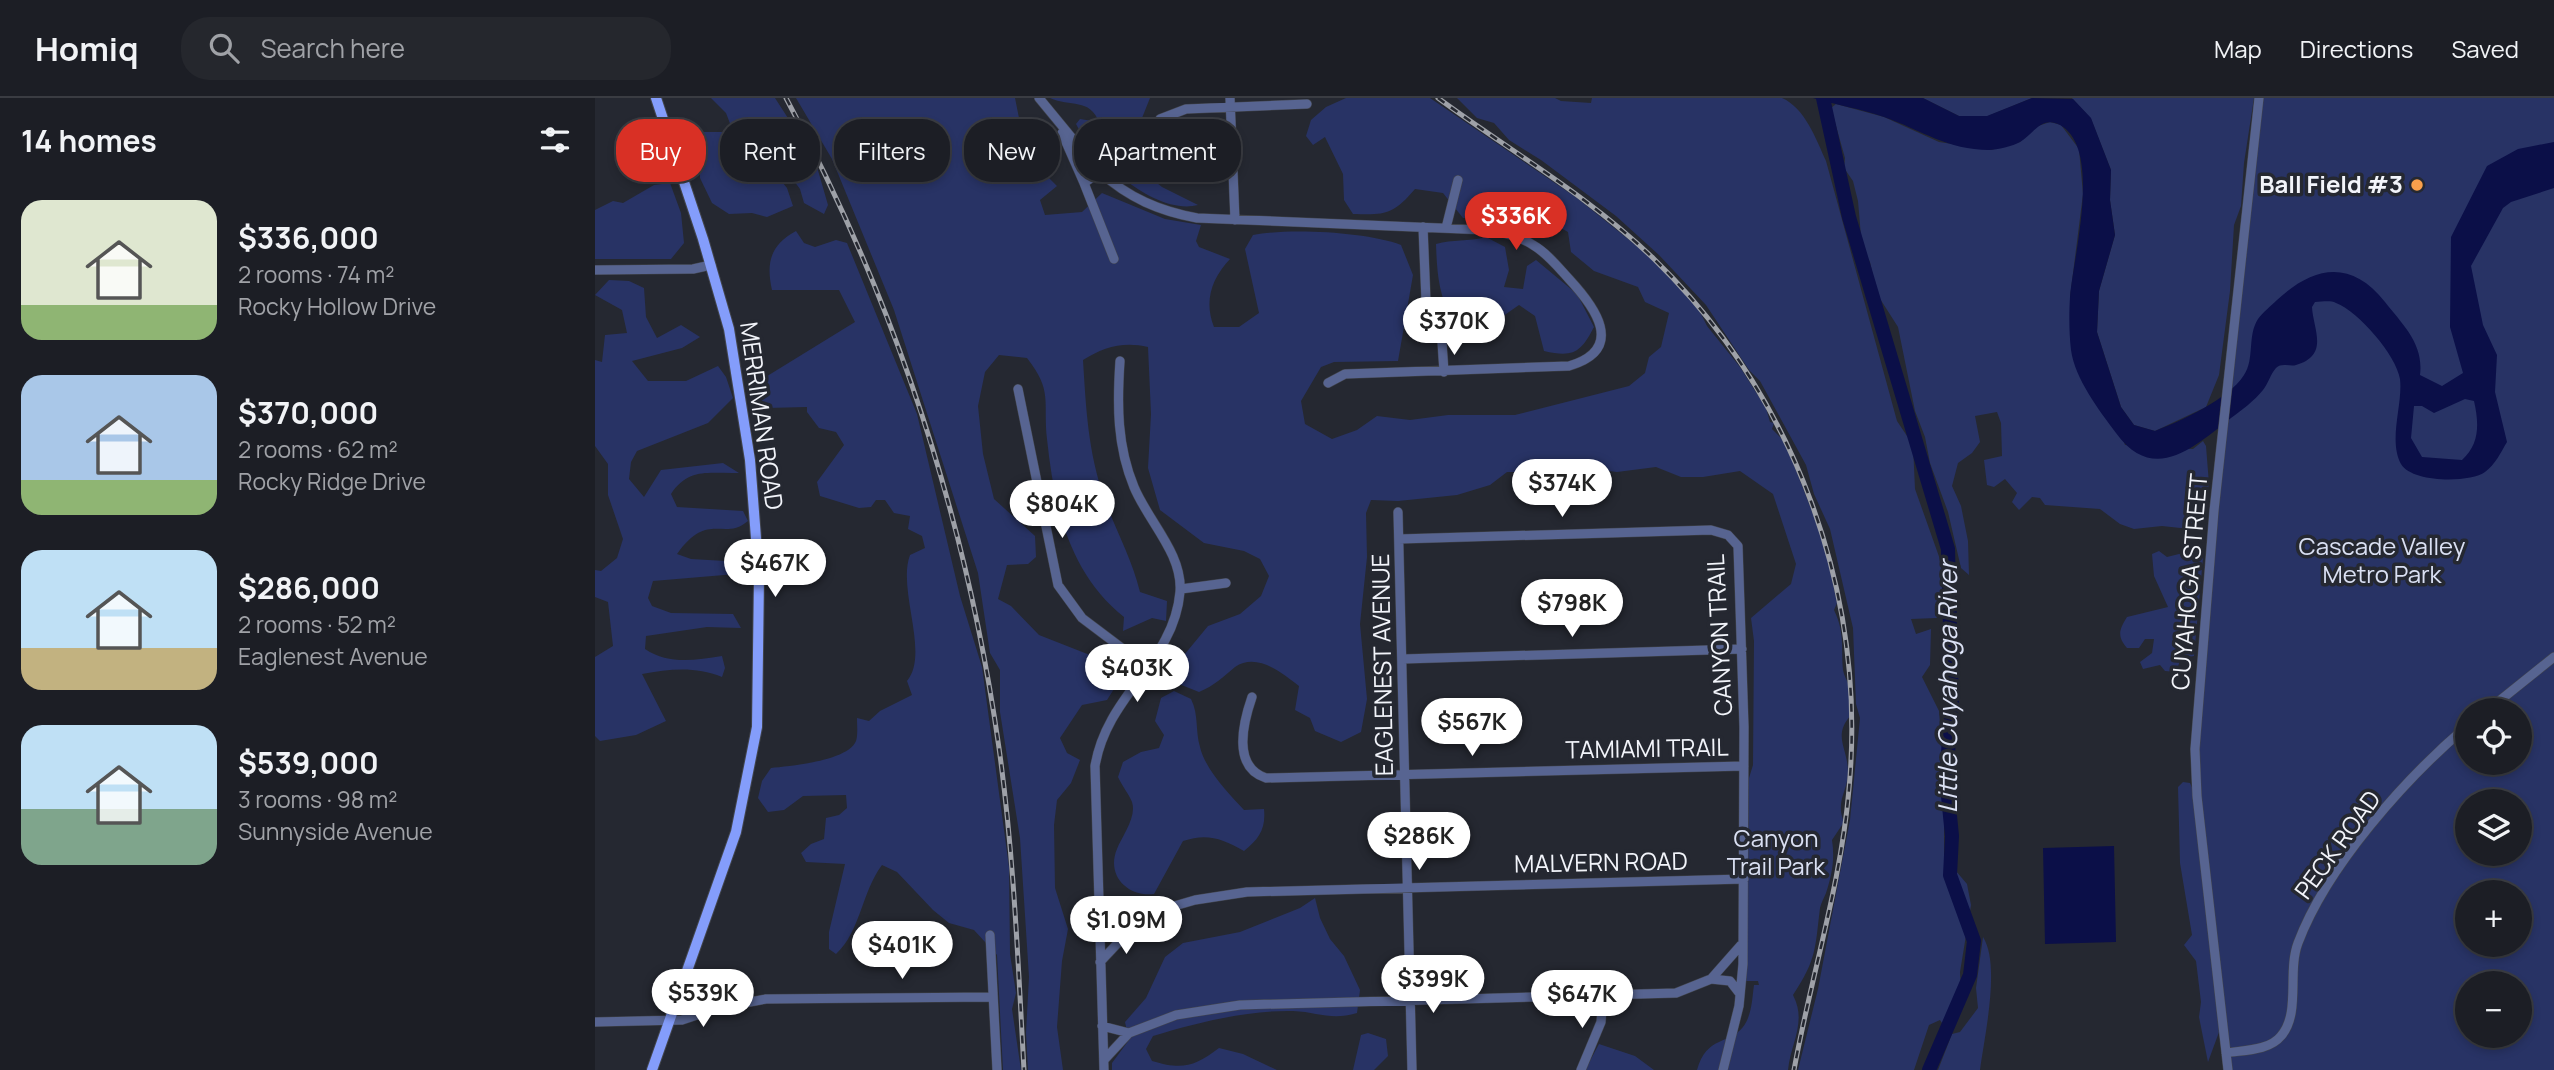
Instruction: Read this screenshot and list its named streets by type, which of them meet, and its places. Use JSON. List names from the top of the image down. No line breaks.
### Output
{"streets":{"main road":["MERRIMAN ROAD"],"street":["CUYAHOGA STREET","CANYON TRAIL","EAGLENEST AVENUE","TAMIAMI TRAIL","PECK ROAD","MALVERN ROAD"]},"crossings":[["CUYAHOGA STREET","PECK ROAD"],["CANYON TRAIL","EAGLENEST AVENUE"],["CANYON TRAIL","TAMIAMI TRAIL"],["CANYON TRAIL","MALVERN ROAD"],["EAGLENEST AVENUE","TAMIAMI TRAIL"],["EAGLENEST AVENUE","MALVERN ROAD"]],"water":["Little Cuyahoga River"],"parks":["Cascade Valley Metro Park","Canyon Trail Park"],"places":["Ball Field #3"],"page":{"header":"Homiq","search":"Search here","nav":["Map","Directions","Saved"],"heading":"14 homes","chip":["Buy","Rent","Filters","New","Apartment"],"list":[{"name":"$336,000","note":"2 rooms · 74 m² · Rocky Hollow Drive"},{"name":"$370,000","note":"2 rooms · 62 m² · Rocky Ridge Drive"},{"name":"$286,000","note":"2 rooms · 52 m² · Eaglenest Avenue"},{"name":"$539,000","note":"3 rooms · 98 m² · Sunnyside Avenue"}],"price":["$336K","$370K","$374K","$804K","$467K","$798K","$403K","$567K","$286K","$1.09M","$401K","$399K","$539K","$647K"],"map_buttons":["+","−"]}}
